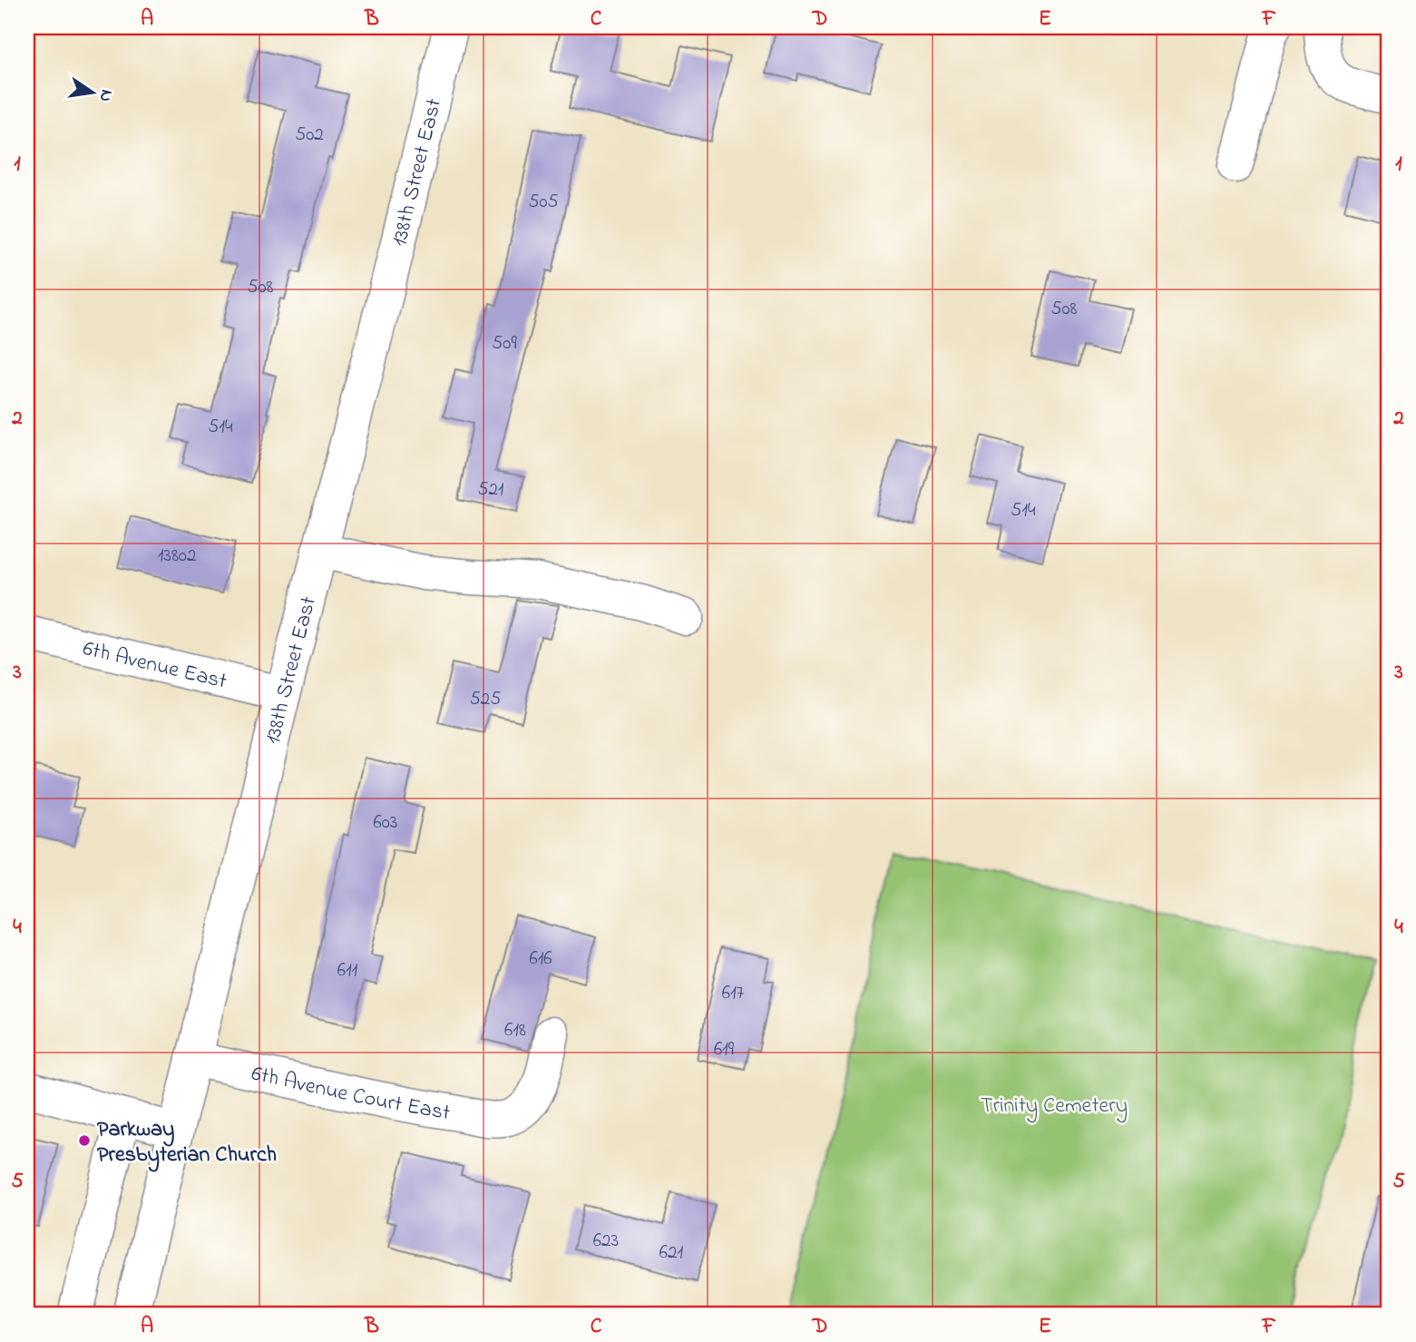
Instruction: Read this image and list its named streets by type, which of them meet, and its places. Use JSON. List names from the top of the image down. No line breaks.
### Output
{"streets":{"street":["138th Street East","6th Avenue East","6th Avenue Court East"]},"crossings":[["138th Street East","6th Avenue East"],["138th Street East","6th Avenue Court East"]],"parks":["Trinity Cemetery"],"places":["Parkway Presbyterian Church"],"house_numbers":["502","505","508","508","509","514","521","514","13802","525","603","616","611","617","618","619","623","621"],"north":"right","grid":{"columns":["A","B","C","D","E","F"],"rows":["1","2","3","4","5"]}}
